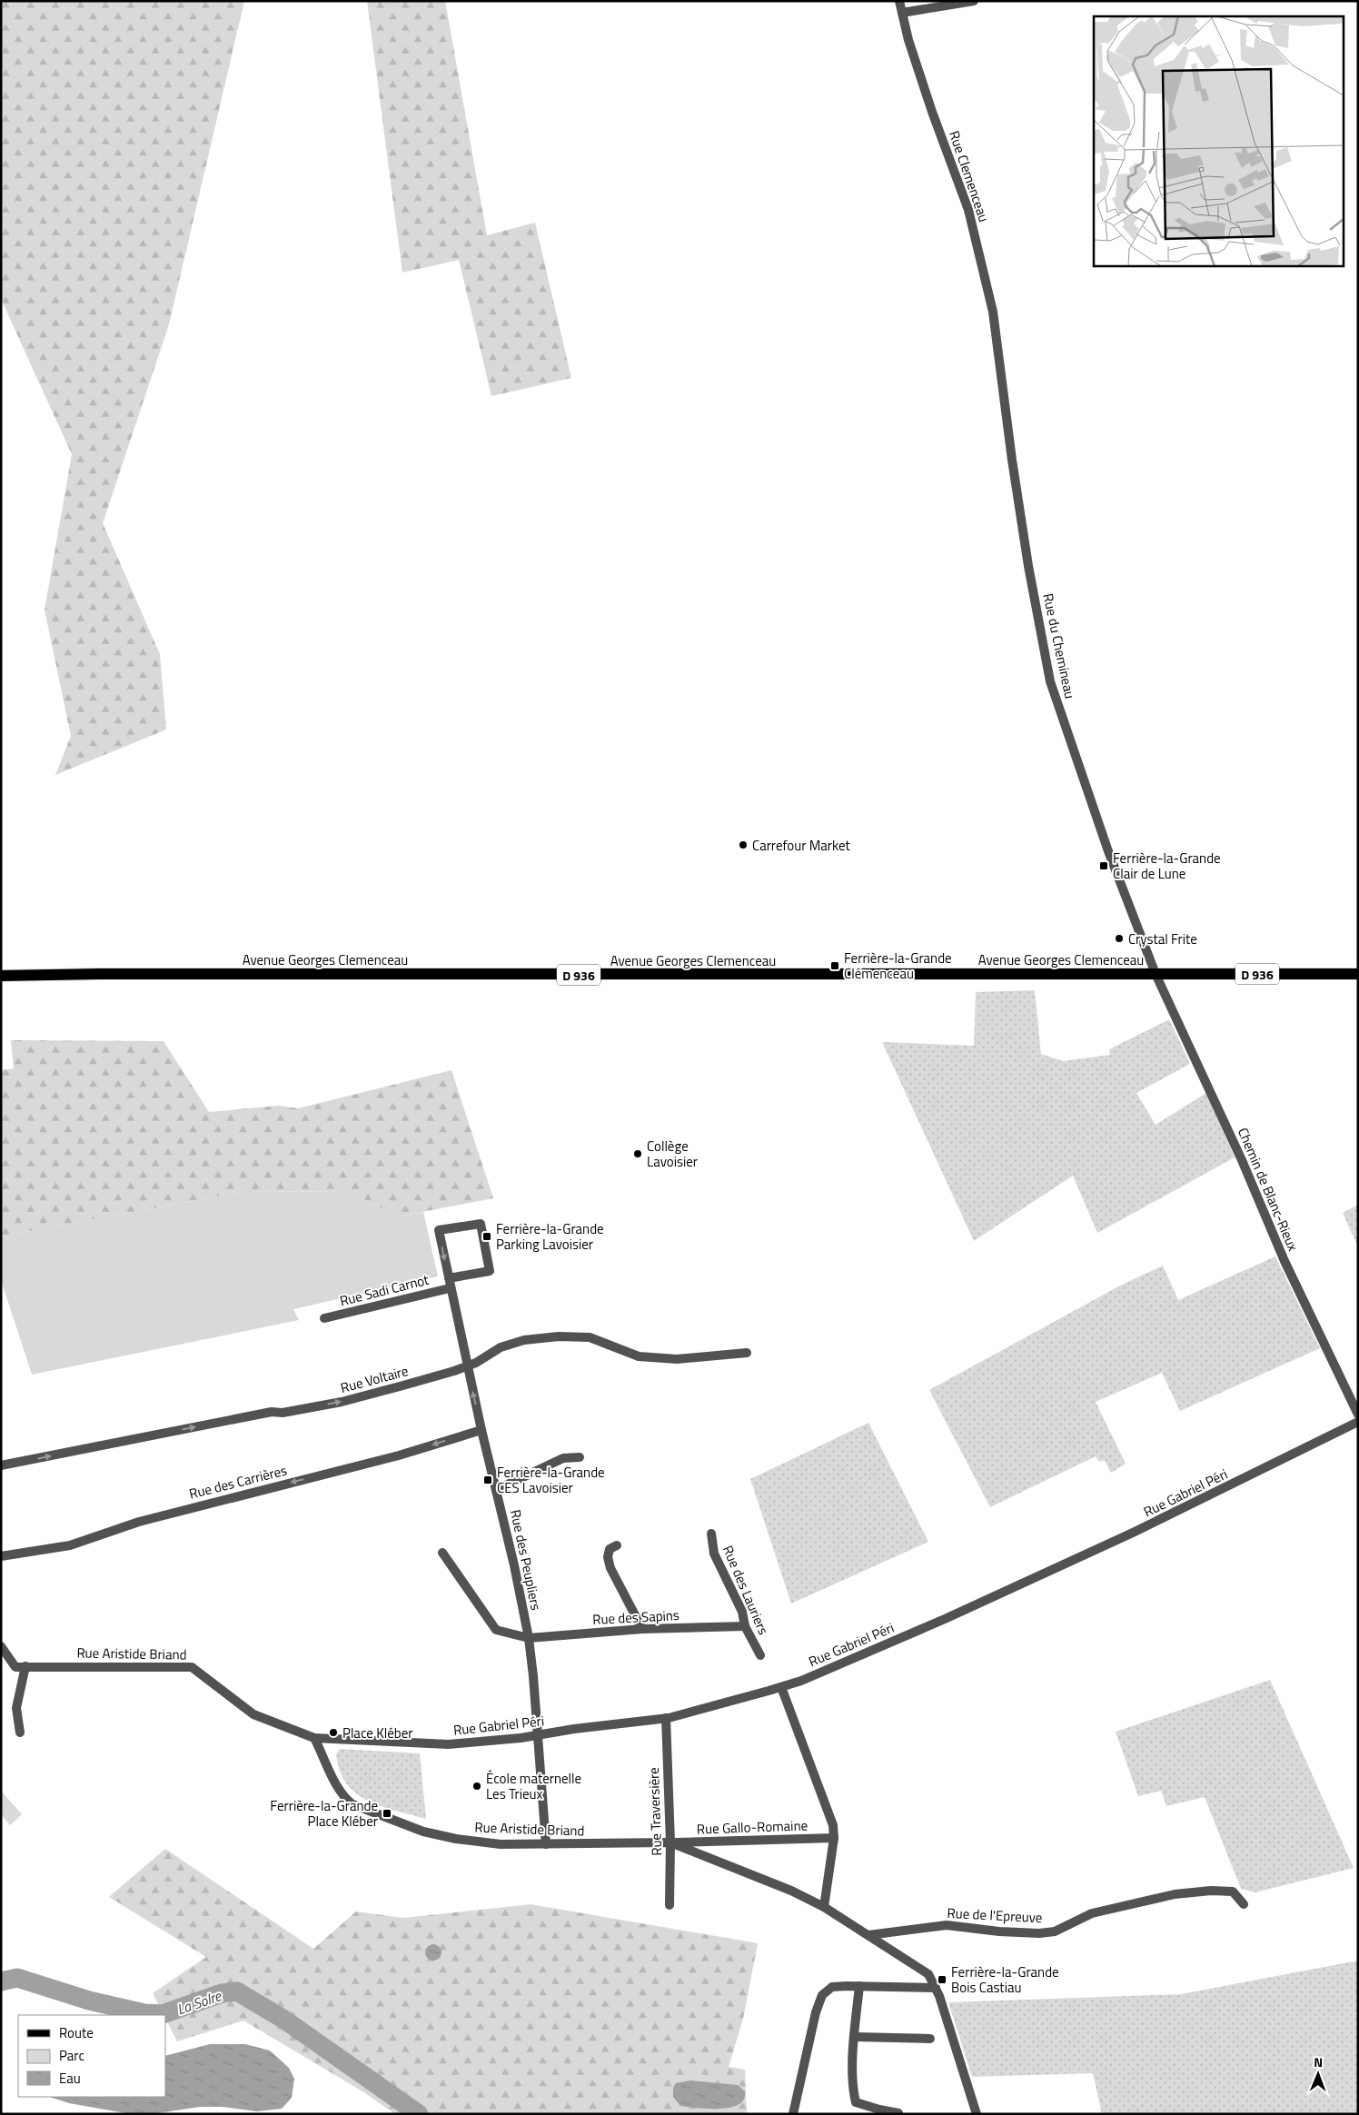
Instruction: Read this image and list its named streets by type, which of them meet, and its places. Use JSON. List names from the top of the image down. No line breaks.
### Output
{"streets":{"main road":["Avenue Georges Clemenceau","D 936"],"street":["Rue Clemenceau","Rue du Chemineau","Chemin de Blanc-Rieux","Rue Sadi Carnot","Rue Voltaire","Rue des Carrières","Rue Gabriel Péri","Rue des Peupliers","Rue des Lauriers","Rue des Sapins","Rue Aristide Briand","Rue Traversière","Rue Gallo-Romaine","Rue de l'Epreuve"]},"crossings":[["Rue Clemenceau","Rue du Chemineau"],["Rue du Chemineau","Avenue Georges Clemenceau"],["Rue du Chemineau","Chemin de Blanc-Rieux"],["Avenue Georges Clemenceau","Chemin de Blanc-Rieux"],["Rue Sadi Carnot","Rue des Peupliers"],["Rue Voltaire","Rue des Peupliers"],["Rue des Carrières","Rue des Peupliers"],["Rue Gabriel Péri","Rue des Peupliers"],["Rue Gabriel Péri","Rue Aristide Briand"],["Rue Gabriel Péri","Rue Traversière"],["Rue des Peupliers","Rue des Sapins"],["Rue des Peupliers","Rue Aristide Briand"],["Rue des Lauriers","Rue des Sapins"],["Rue Aristide Briand","Rue Traversière"],["Rue Aristide Briand","Rue Gallo-Romaine"],["Rue Aristide Briand","Rue de l'Epreuve"],["Rue Traversière","Rue Gallo-Romaine"]],"one_way":["Rue Voltaire","Rue des Carrières"],"water":["La Solre"],"places":{"other":["Carrefour Market","Crystal Frite","Collège Lavoisier","Place Kléber","École maternelle Les Trieux"],"transit":["Ferrière-la-Grande Clair de Lune","Ferrière-la-Grande Clémenceau","Ferrière-la-Grande Parking Lavoisier","Ferrière-la-Grande CES Lavoisier","Ferrière-la-Grande Place Kléber","Ferrière-la-Grande Bois Castiau"]},"legend":["Route","Parc","Eau"],"north":"top"}
